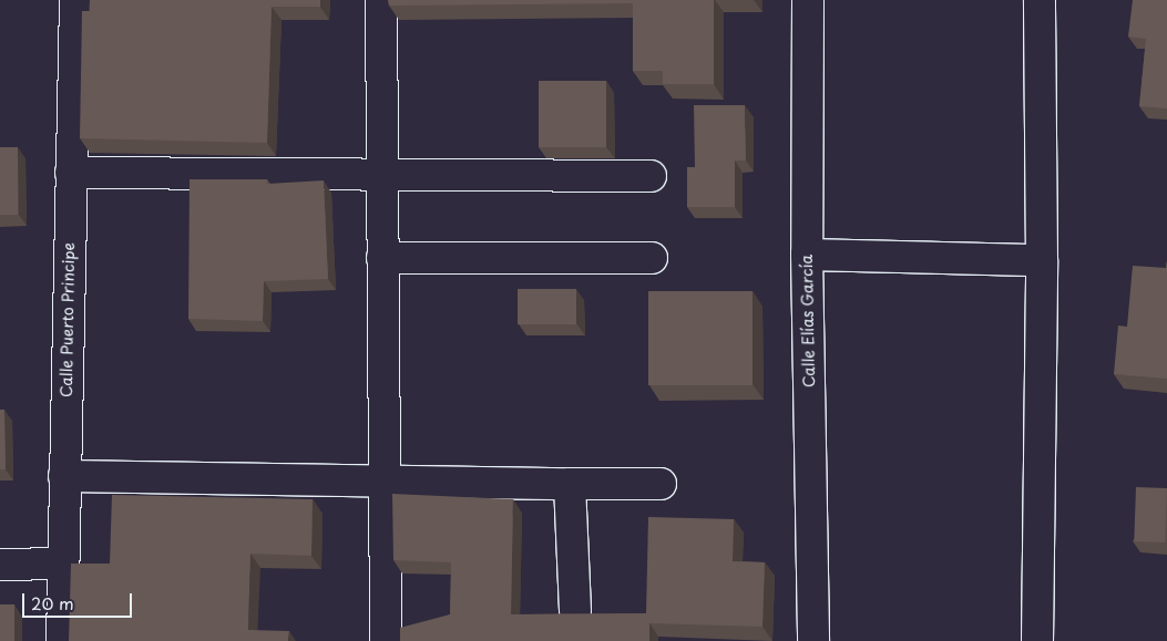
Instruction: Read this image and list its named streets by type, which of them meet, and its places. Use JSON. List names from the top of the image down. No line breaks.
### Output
{"streets":{"street":["Calle Puerto Principe","Calle Elías García"]},"scale_bar":"20 m"}
